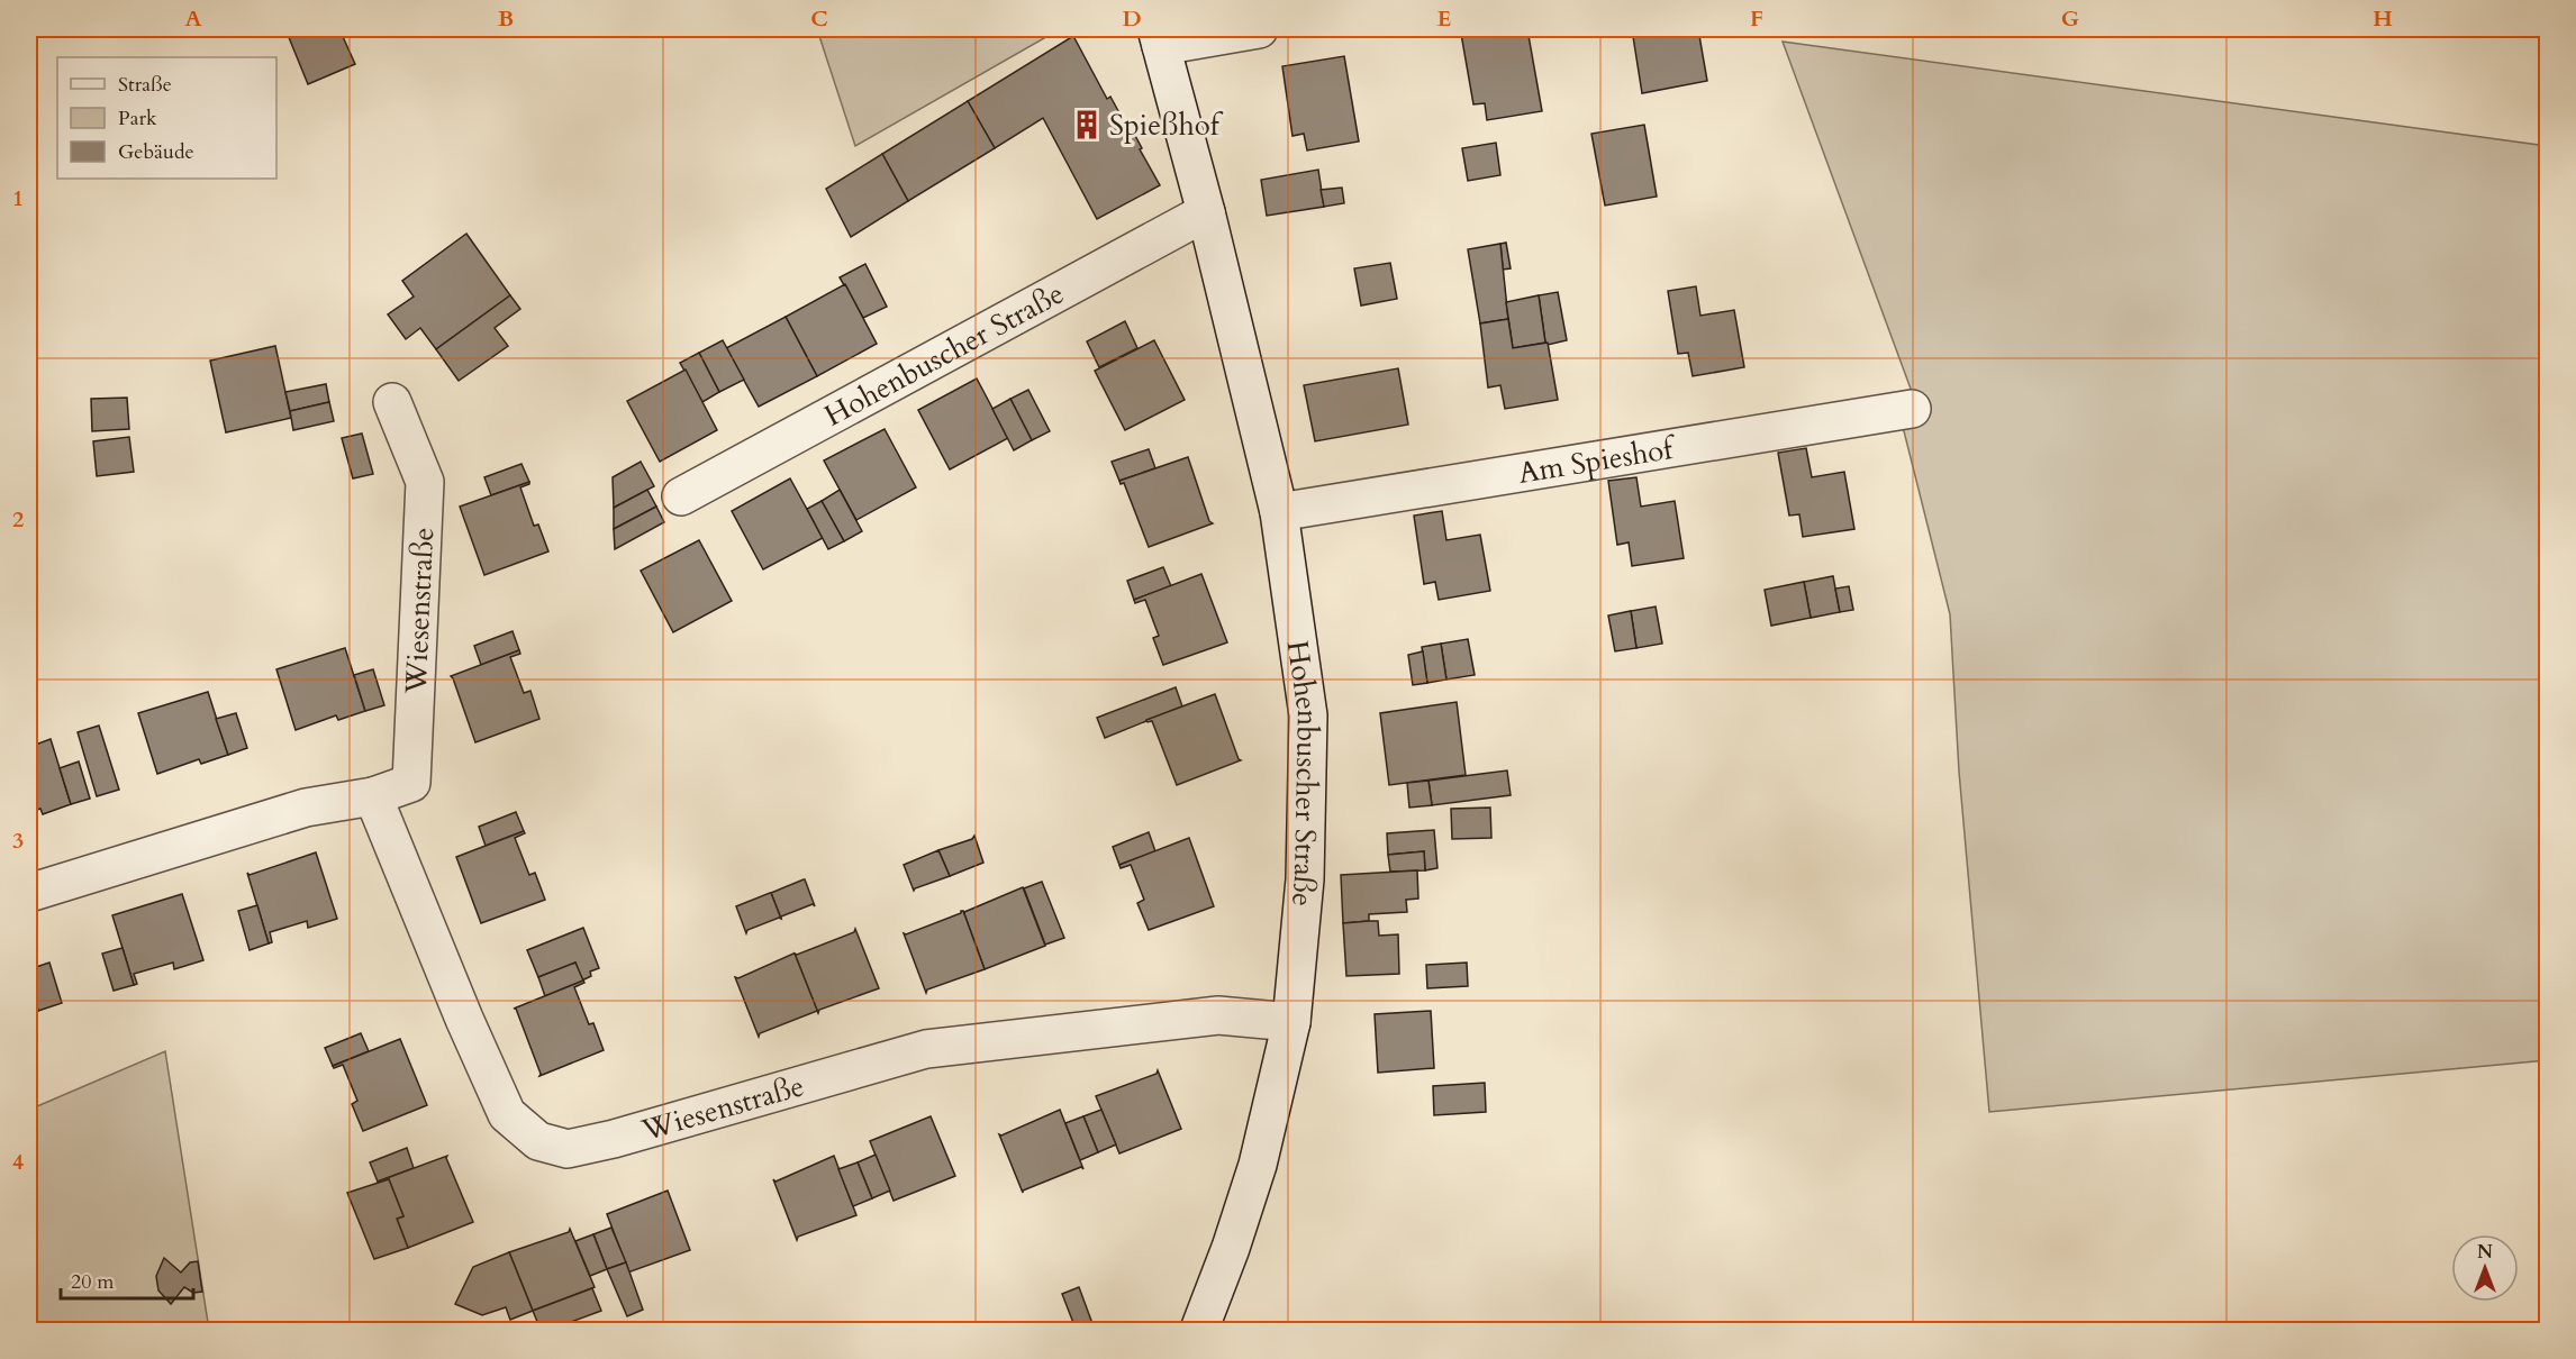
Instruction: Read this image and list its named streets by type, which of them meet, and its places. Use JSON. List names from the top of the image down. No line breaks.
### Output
{"streets":{"street":["Hohenbuscher Straße","Am Spieshof","Wiesenstraße"]},"crossings":[["Hohenbuscher Straße","Am Spieshof"],["Hohenbuscher Straße","Wiesenstraße"]],"places":{"building":["Spießhof"]},"legend":["Straße","Park","Gebäude"],"scale_bar":"20 m","north":"top","grid":{"columns":["A","B","C","D","E","F","G","H"],"rows":["1","2","3","4"]}}
